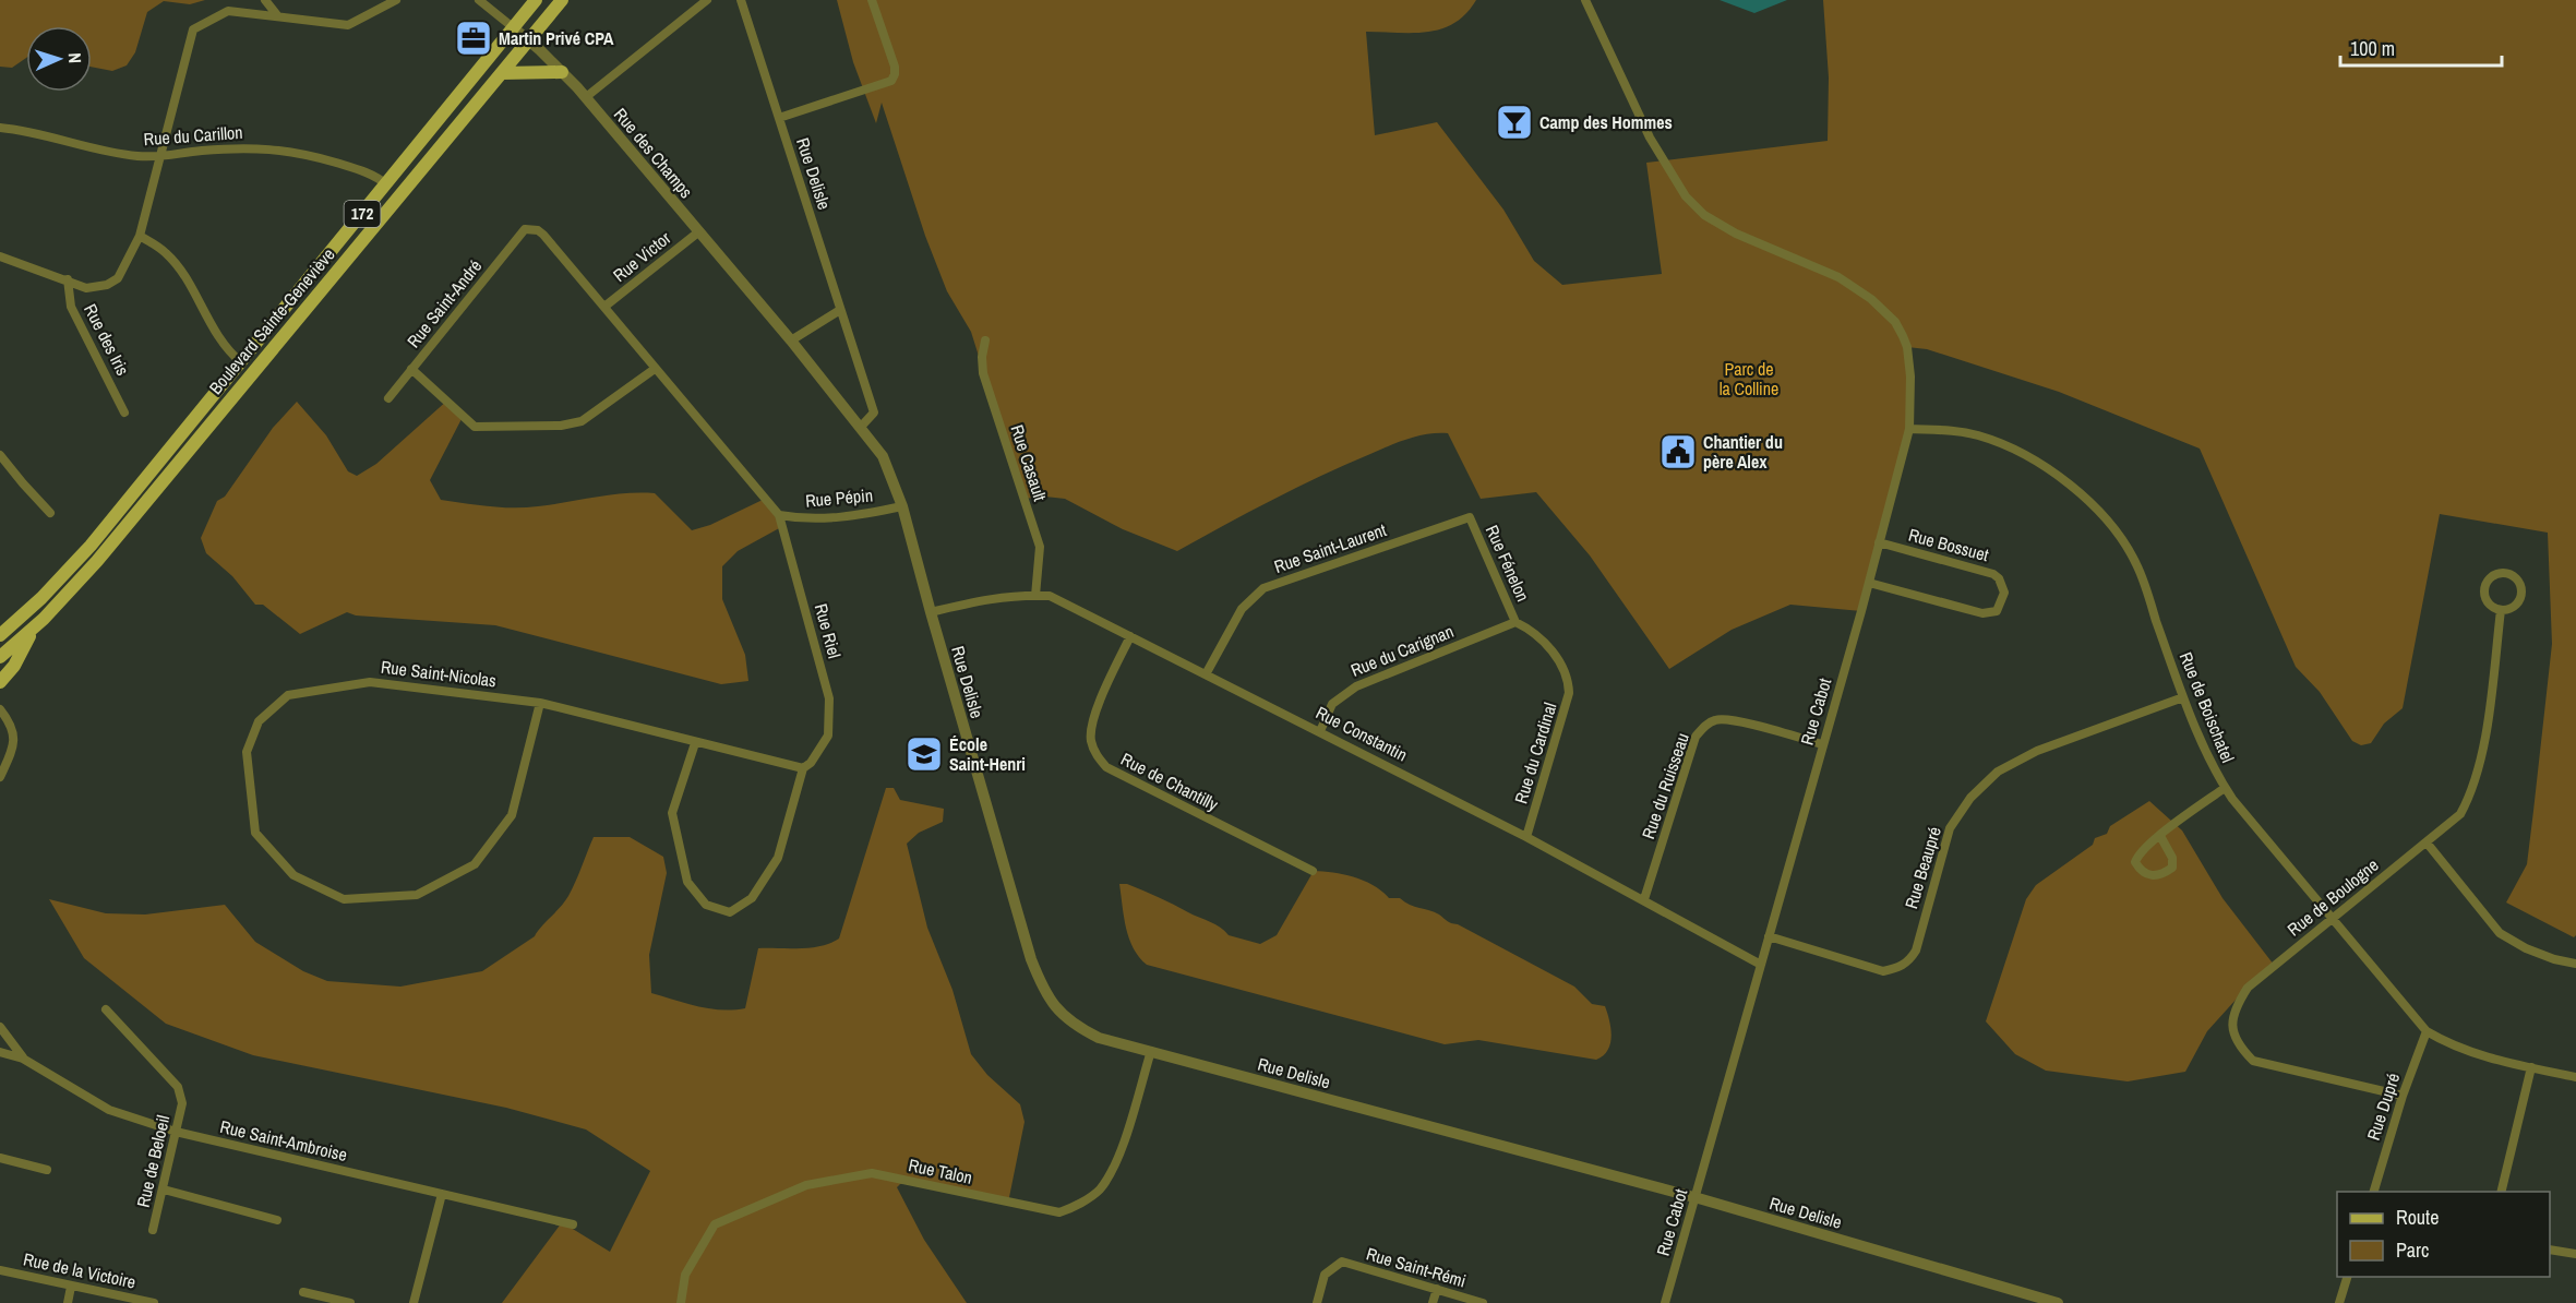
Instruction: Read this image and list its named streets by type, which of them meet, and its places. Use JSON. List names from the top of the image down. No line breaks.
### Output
{"streets":{"main road":["172","Boulevard Sainte-Geneviève"],"street":["Rue du Carillon","Rue des Champs","Rue Delisle","Rue Victor","Rue Saint-André","Rue des Iris","Rue Casault","Rue Pépin","Rue Bossuet","Rue Saint-Laurent","Rue Fénelon","Rue Riel","Rue du Carignan","Rue Saint-Nicolas","Rue de Boischatel","Rue Cabot","Rue Constantin","Rue du Cardinal","Rue de Chantilly","Rue du Ruisseau","Rue Beaupré","Rue de Boulogne","Rue Dupré","Rue Saint-Ambroise","Rue de Beloeil","Rue Talon","Rue Saint-Rémi","Rue de la Victoire"]},"crossings":[["Rue du Carillon","Boulevard Sainte-Geneviève"],["Rue des Champs","Rue Delisle"],["Rue des Champs","Rue Victor"],["Rue des Champs","Boulevard Sainte-Geneviève"],["Rue Delisle","Rue Pépin"],["Rue Delisle","Rue Cabot"],["Rue Delisle","Rue Constantin"],["Rue Delisle","Rue Talon"],["Rue Victor","Rue Riel"],["Rue Saint-André","Rue Riel"],["Rue Casault","Rue Constantin"],["Rue Pépin","Rue Riel"],["Rue Bossuet","Rue Cabot"],["Rue Saint-Laurent","Rue Fénelon"],["Rue Saint-Laurent","Rue Constantin"],["Rue Fénelon","Rue du Carignan"],["Rue Fénelon","Rue du Cardinal"],["Rue Riel","Rue Saint-Nicolas"],["Rue du Carignan","Rue Constantin"],["Rue du Carignan","Rue du Cardinal"],["Rue de Boischatel","Rue Cabot"],["Rue de Boischatel","Rue Beaupré"],["Rue de Boischatel","Rue de Boulogne"],["Rue de Boischatel","Rue Dupré"],["Rue Cabot","Rue Constantin"],["Rue Cabot","Rue du Ruisseau"],["Rue Cabot","Rue Beaupré"],["Rue Constantin","Rue du Cardinal"],["Rue Constantin","Rue de Chantilly"],["Rue Constantin","Rue du Ruisseau"],["Rue de Boulogne","Rue Dupré"],["Rue Saint-Ambroise","Rue de Beloeil"]],"parks":["Parc de la Colline"],"places":{"office":["Martin Privé CPA"],"bar":["Camp des Hommes"],"public building":["Chantier du père Alex"],"school or university":["École Saint-Henri"]},"legend":["Route","Parc"],"scale_bar":"100 m","north":"right"}
